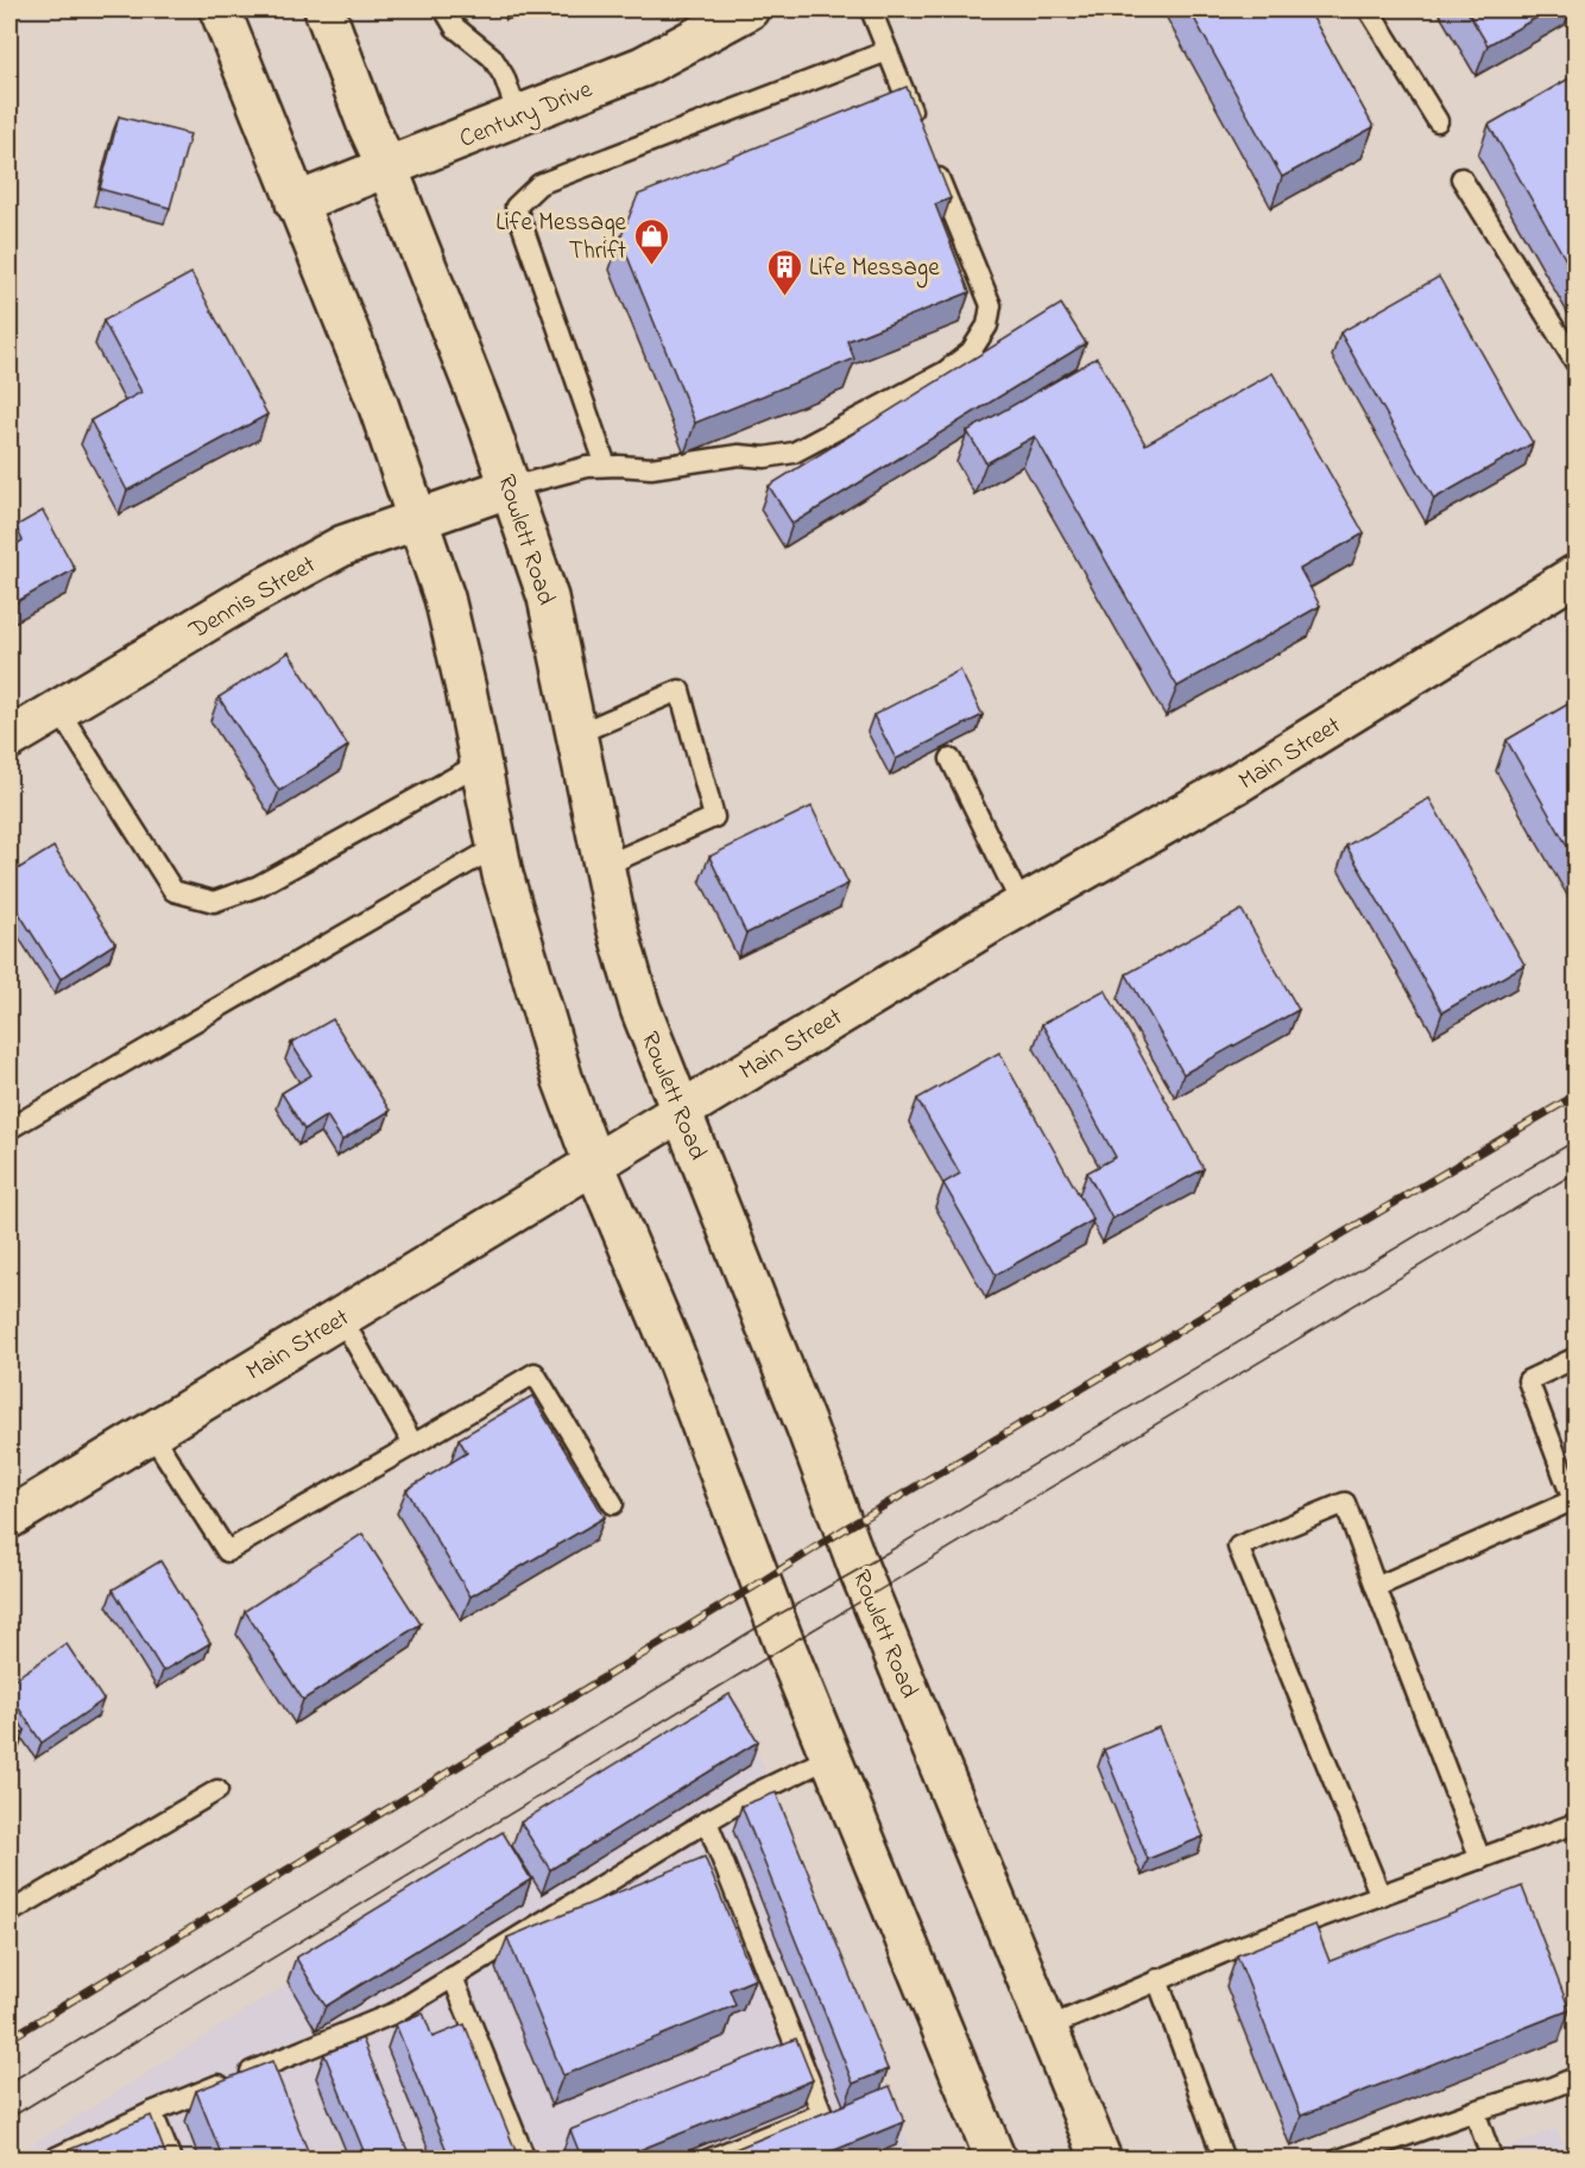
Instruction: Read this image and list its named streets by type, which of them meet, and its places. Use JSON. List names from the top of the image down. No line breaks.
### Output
{"streets":{"main road":["Century Drive","Rowlett Road","Dennis Street","Main Street"]},"crossings":[["Century Drive","Rowlett Road"],["Rowlett Road","Dennis Street"],["Rowlett Road","Main Street"]],"places":{"shop":["Life Message Thrift"],"building":["Life Message"]}}
